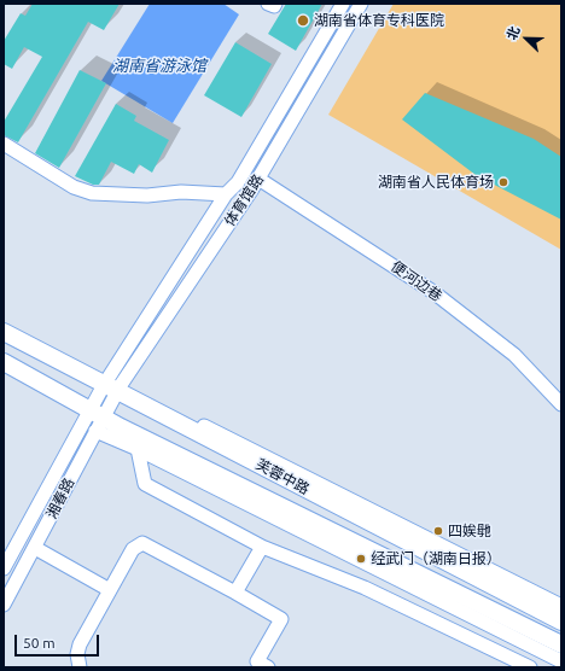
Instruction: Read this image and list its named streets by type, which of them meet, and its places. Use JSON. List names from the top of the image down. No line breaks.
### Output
{"streets":{"main road":["芙蓉中路"],"street":["体育馆路","便河边巷","湘春路"]},"crossings":[["体育馆路","便河边巷"],["体育馆路","芙蓉中路"],["体育馆路","湘春路"],["芙蓉中路","湘春路"]],"water":["湖南省游泳馆"],"places":["湖南省体育专科医院","湖南省人民体育场","四娭毑","经武门（湖南日报）"],"scale_bar":"50 m","north":"top left"}
